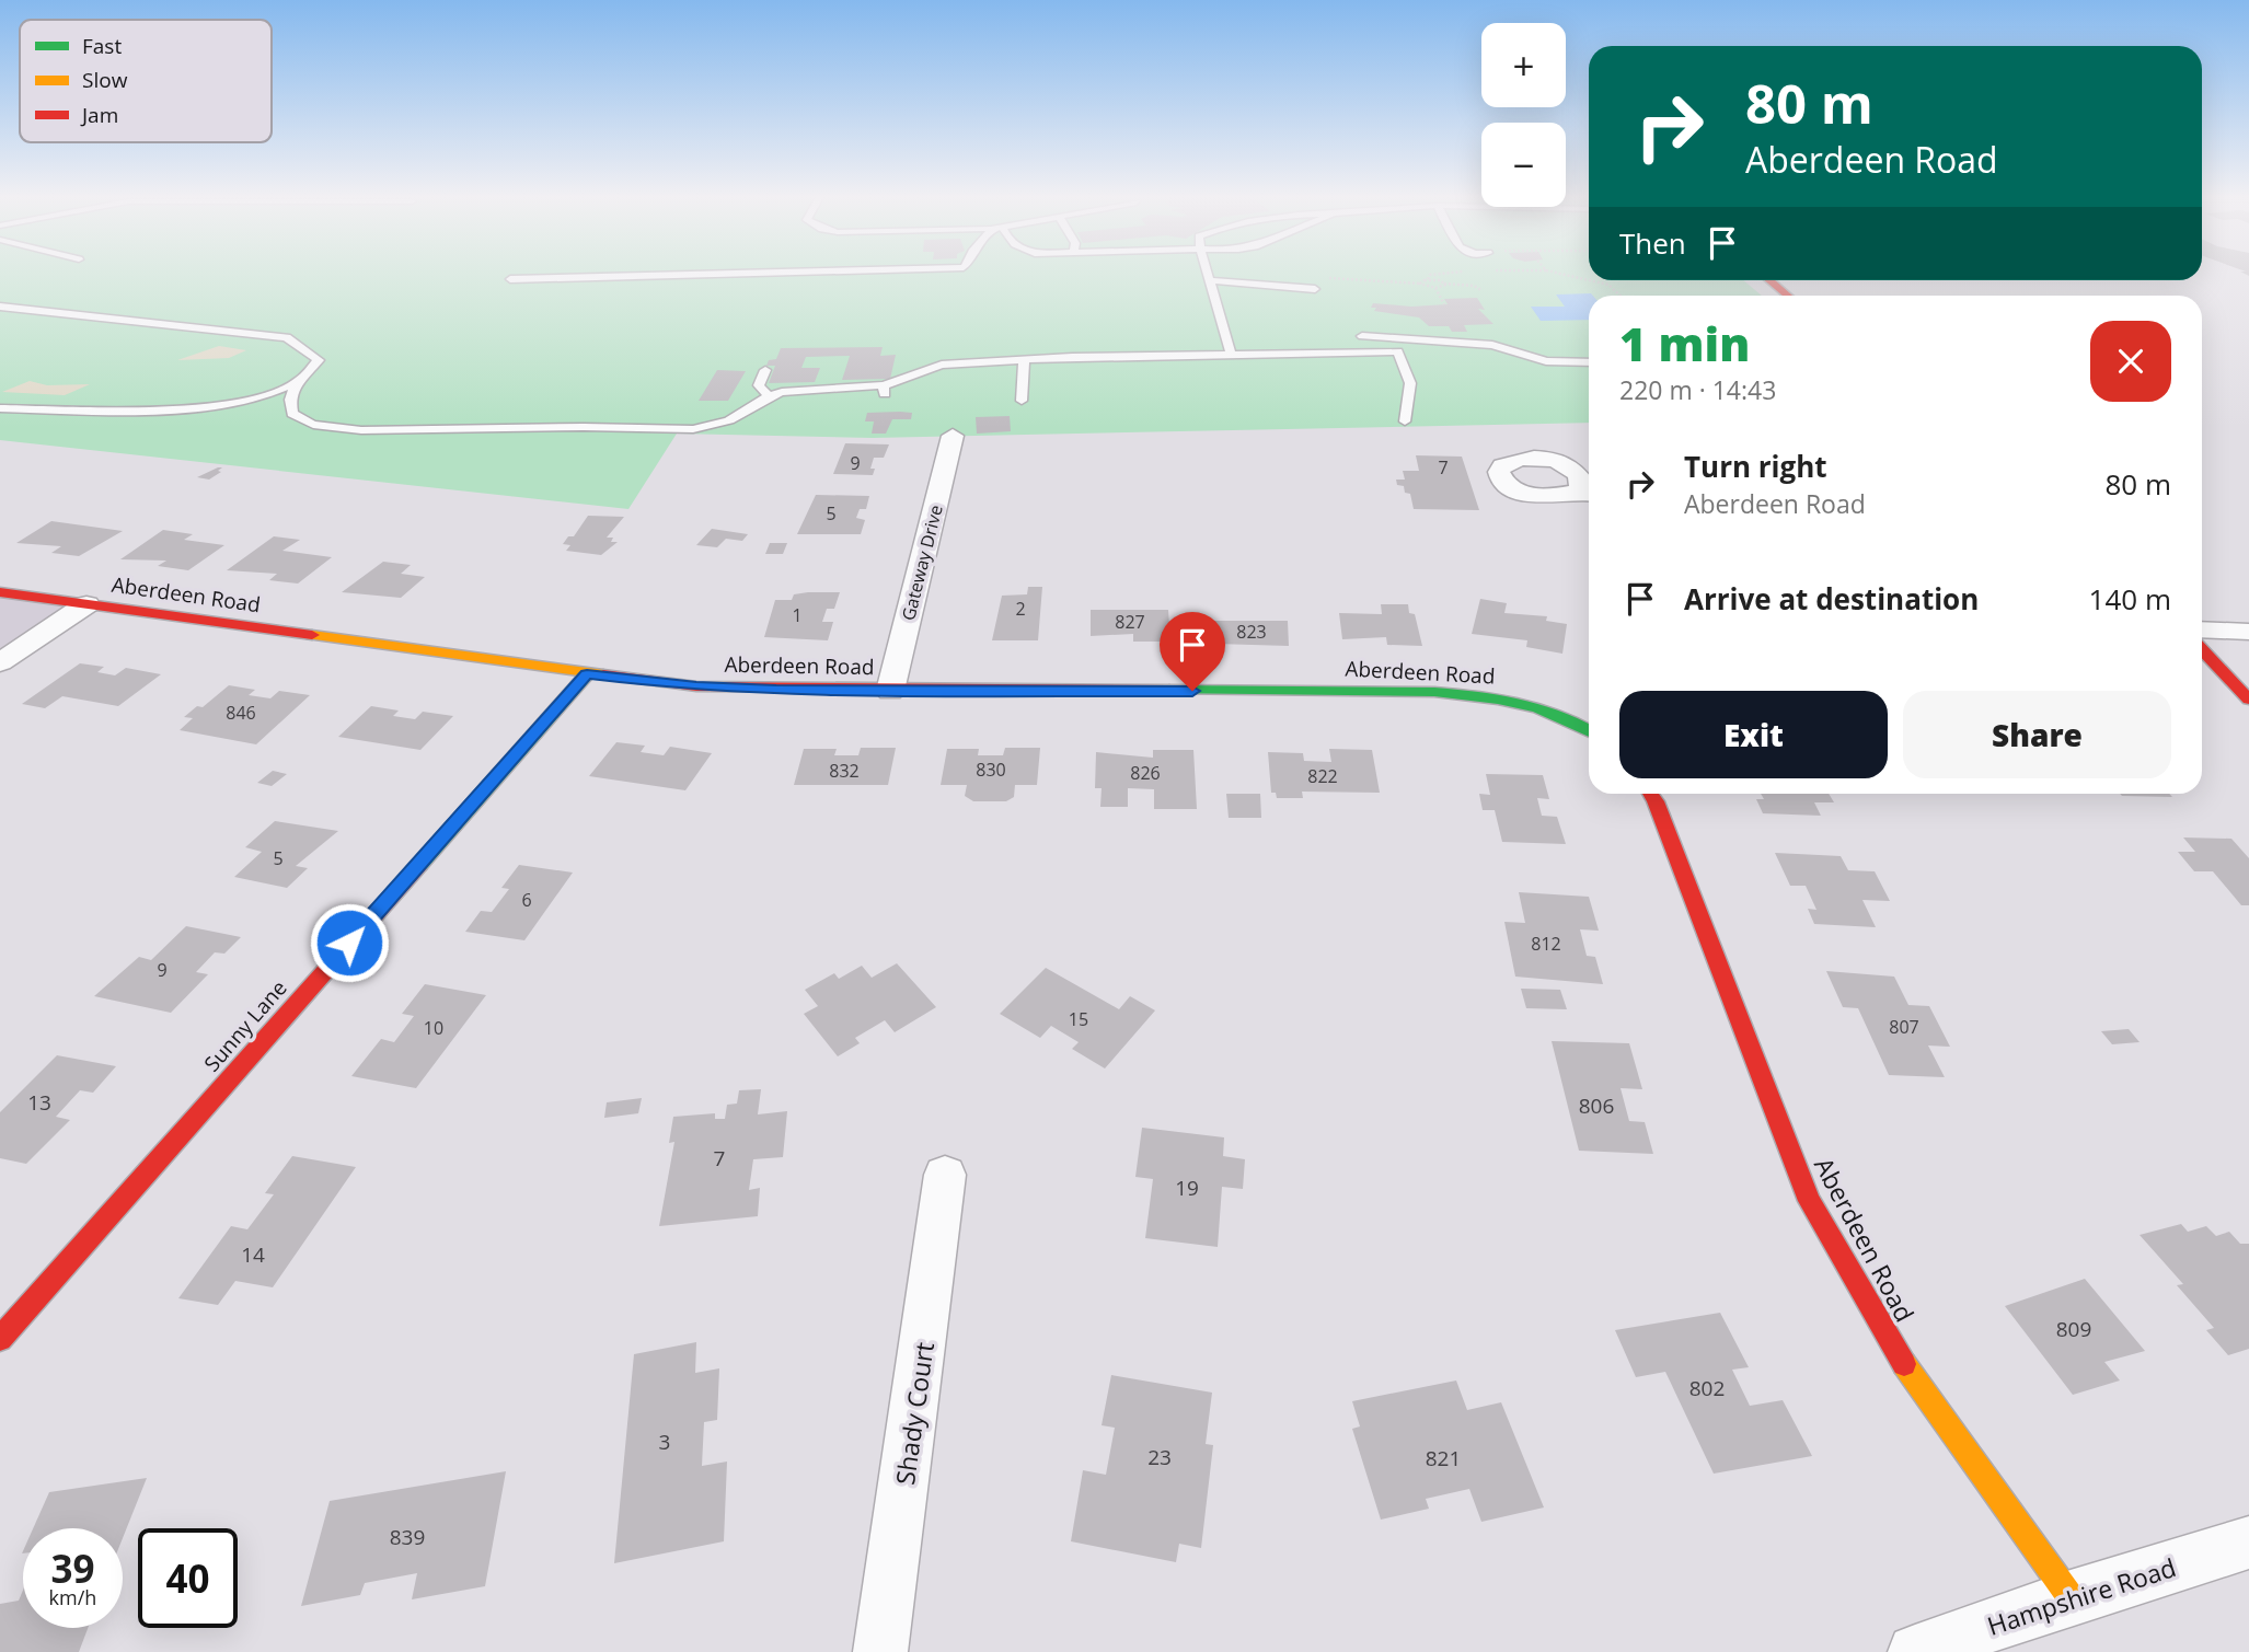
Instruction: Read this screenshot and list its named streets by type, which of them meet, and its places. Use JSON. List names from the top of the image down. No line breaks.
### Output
{"streets":{"street":["Gateway Drive","Aberdeen Road","Sunny Lane","Shady Court","Hampshire Road"]},"crossings":[["Gateway Drive","Aberdeen Road"],["Aberdeen Road","Sunny Lane"],["Aberdeen Road","Hampshire Road"]],"house_numbers":["9","7","5","2","1","827","823","846","830","832","826","822","5","6","812","9","15","807","10","13","806","7","19","14","809","802","3","23","821","839"],"legend":["Fast","Slow","Jam"],"page":{"map_buttons":["+","−"],"turn":["80 m","Aberdeen Road"],"then":"Then","heading":["1 min","220 m · 14:43"],"list":[{"name":"Turn right","note":"Aberdeen Road","value":"80 m"},{"name":"Arrive at destination","value":"140 m"}],"buttons":["Exit","Share"],"speed":"39 km/h","limit":"40"}}
